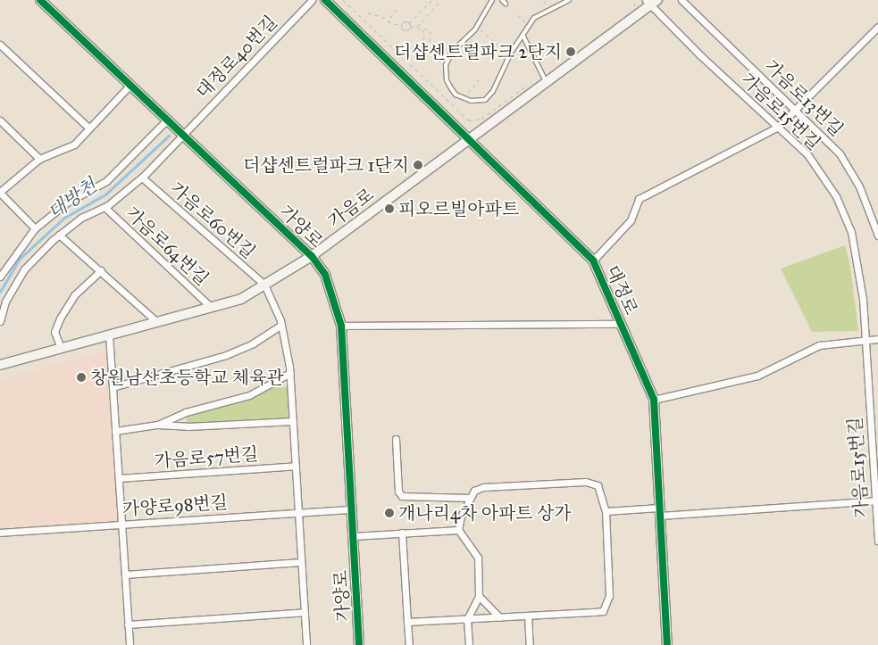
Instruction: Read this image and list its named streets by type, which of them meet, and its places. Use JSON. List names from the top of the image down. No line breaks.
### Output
{"streets":{"street":["대정로40번길","가음로13번길","가음로15번길","가음로","가음로60번길","가양로","가음로64번길","대정로","가음로57번길","가양로98번길"]},"crossings":[["대정로40번길","가음로60번길"],["대정로40번길","가양로"],["대정로40번길","가음로64번길"],["가음로15번길","가음로"],["가음로","가음로60번길"],["가음로","가양로"],["가음로","가음로64번길"],["가음로","대정로"],["가양로","가양로98번길"]],"water":["대방천"],"places":["더샵센트럴파크 2단지","더샵센트럴파크 1단지","피오르빌아파트","창원남산초등학교 체육관","개나리4차 아파트 상가"]}
